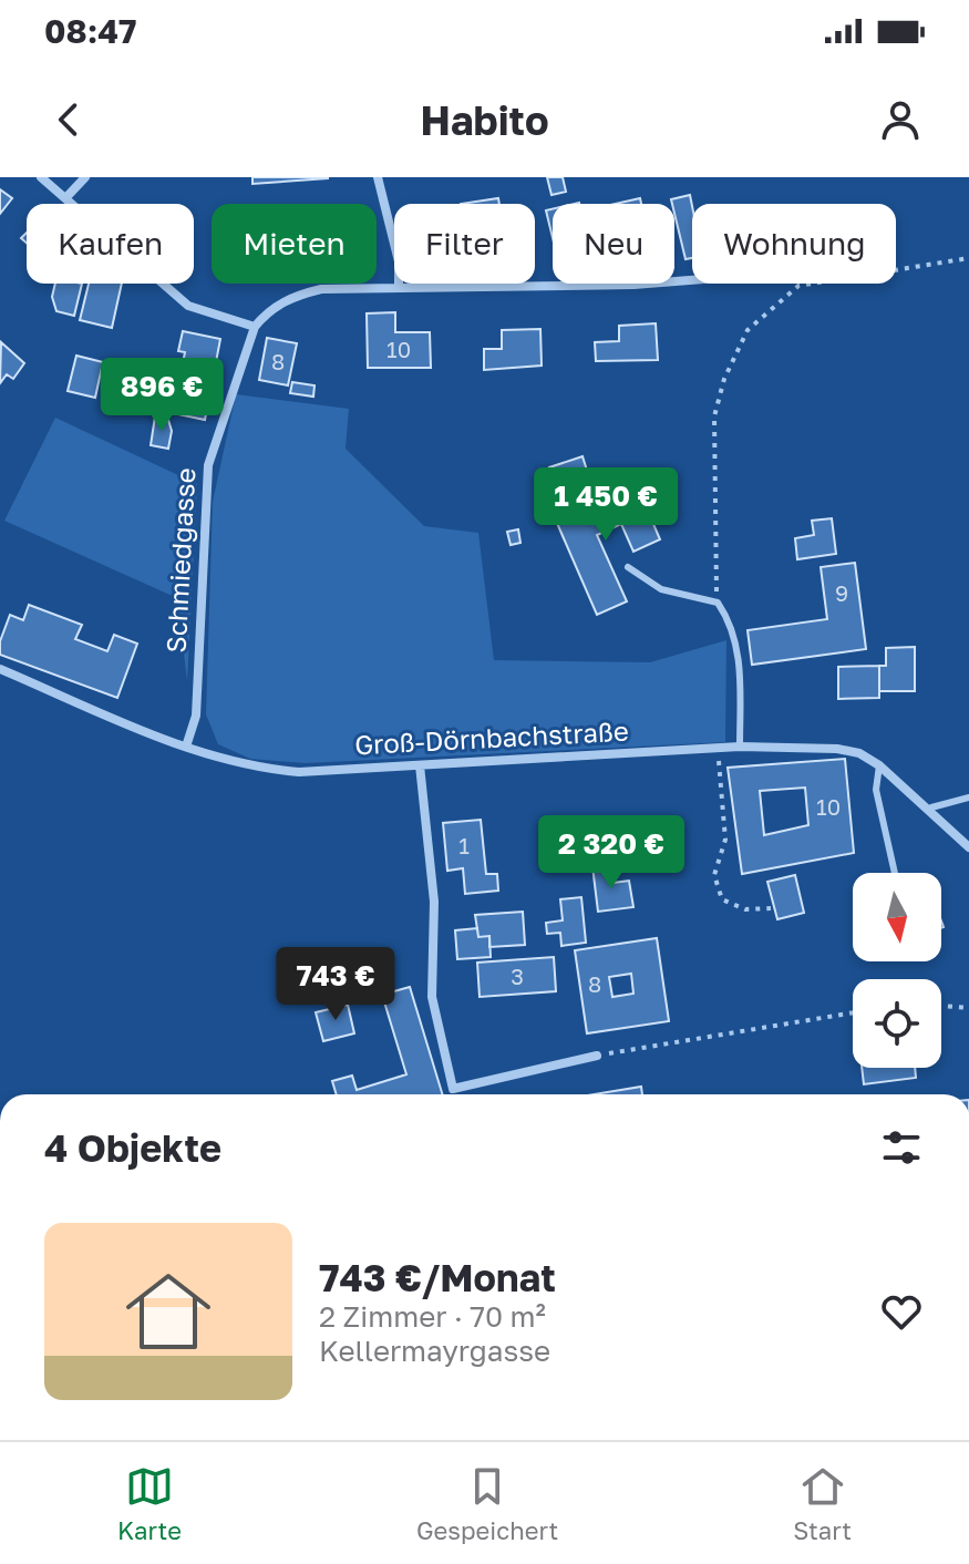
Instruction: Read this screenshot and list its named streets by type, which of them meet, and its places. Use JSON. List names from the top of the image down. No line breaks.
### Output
{"streets":{"street":["Schmiedgasse","Groß-Dörnbachstraße"]},"crossings":[["Schmiedgasse","Groß-Dörnbachstraße"]],"house_numbers":["10","8","9","10","1","3","8"],"north":"bottom","page":{"status":"08:47","header":"Habito","chip":["Kaufen","Mieten","Filter","Neu","Wohnung"],"price":["896 €","1 450 €","2 320 €","743 €"],"heading":"4 Objekte","list":[{"name":"743 €/Monat","note":"2 Zimmer · 70 m² · Kellermayrgasse"}],"tabs":["Karte","Gespeichert","Start"]}}
